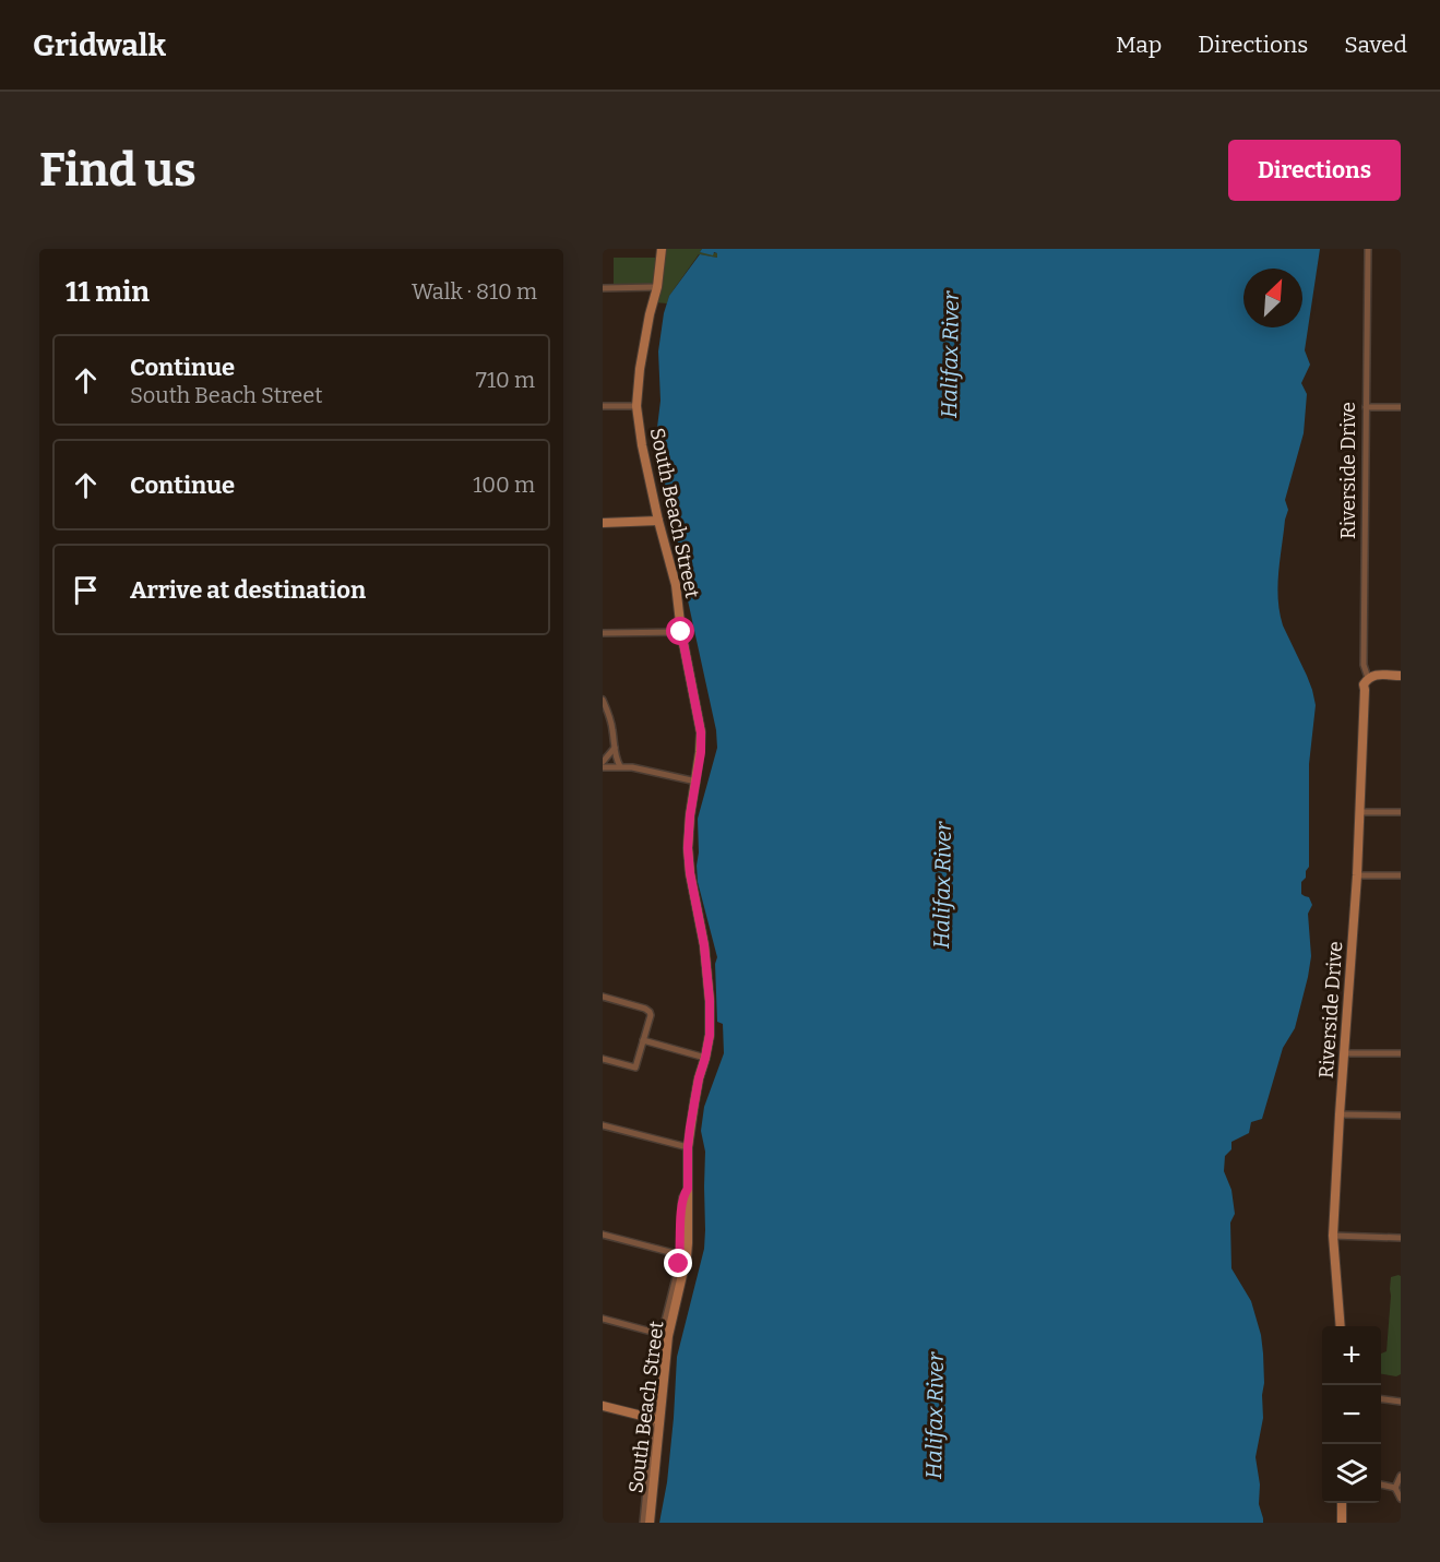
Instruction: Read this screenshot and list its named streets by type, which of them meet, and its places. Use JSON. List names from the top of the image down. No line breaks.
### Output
{"streets":{"street":["Riverside Drive","South Beach Street"]},"water":["Halifax River"],"north":"top right","page":{"header":"Gridwalk","nav":["Map","Directions","Saved"],"buttons":"Directions","title":"Find us","heading":["11 min","Walk · 810 m"],"list":[["Continue","South Beach Street","710 m"],["Continue","100 m"],"Arrive at destination"],"map_buttons":["+","−"]}}
